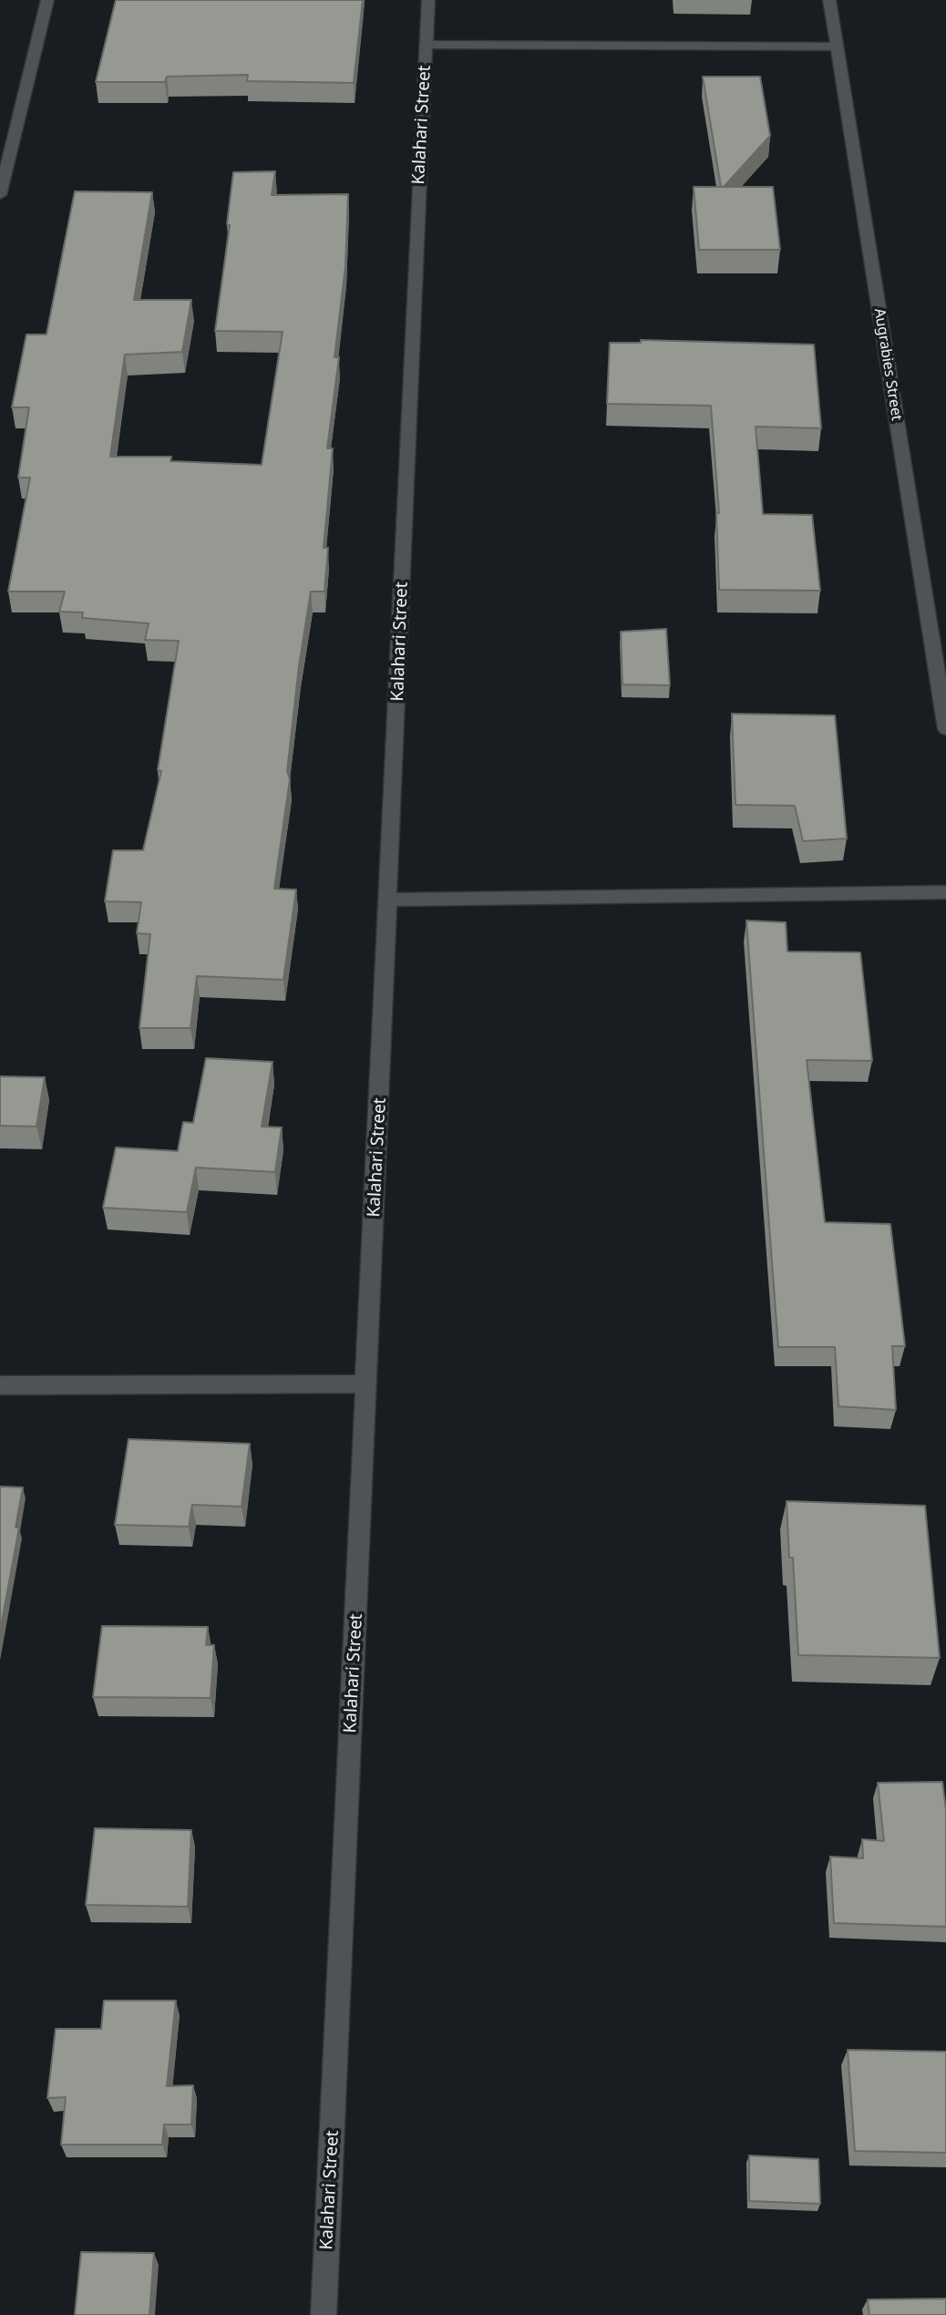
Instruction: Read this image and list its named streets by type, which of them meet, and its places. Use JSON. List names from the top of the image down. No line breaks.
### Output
{"streets":{"street":["Kalahari Street","Augrabies Street"]}}
